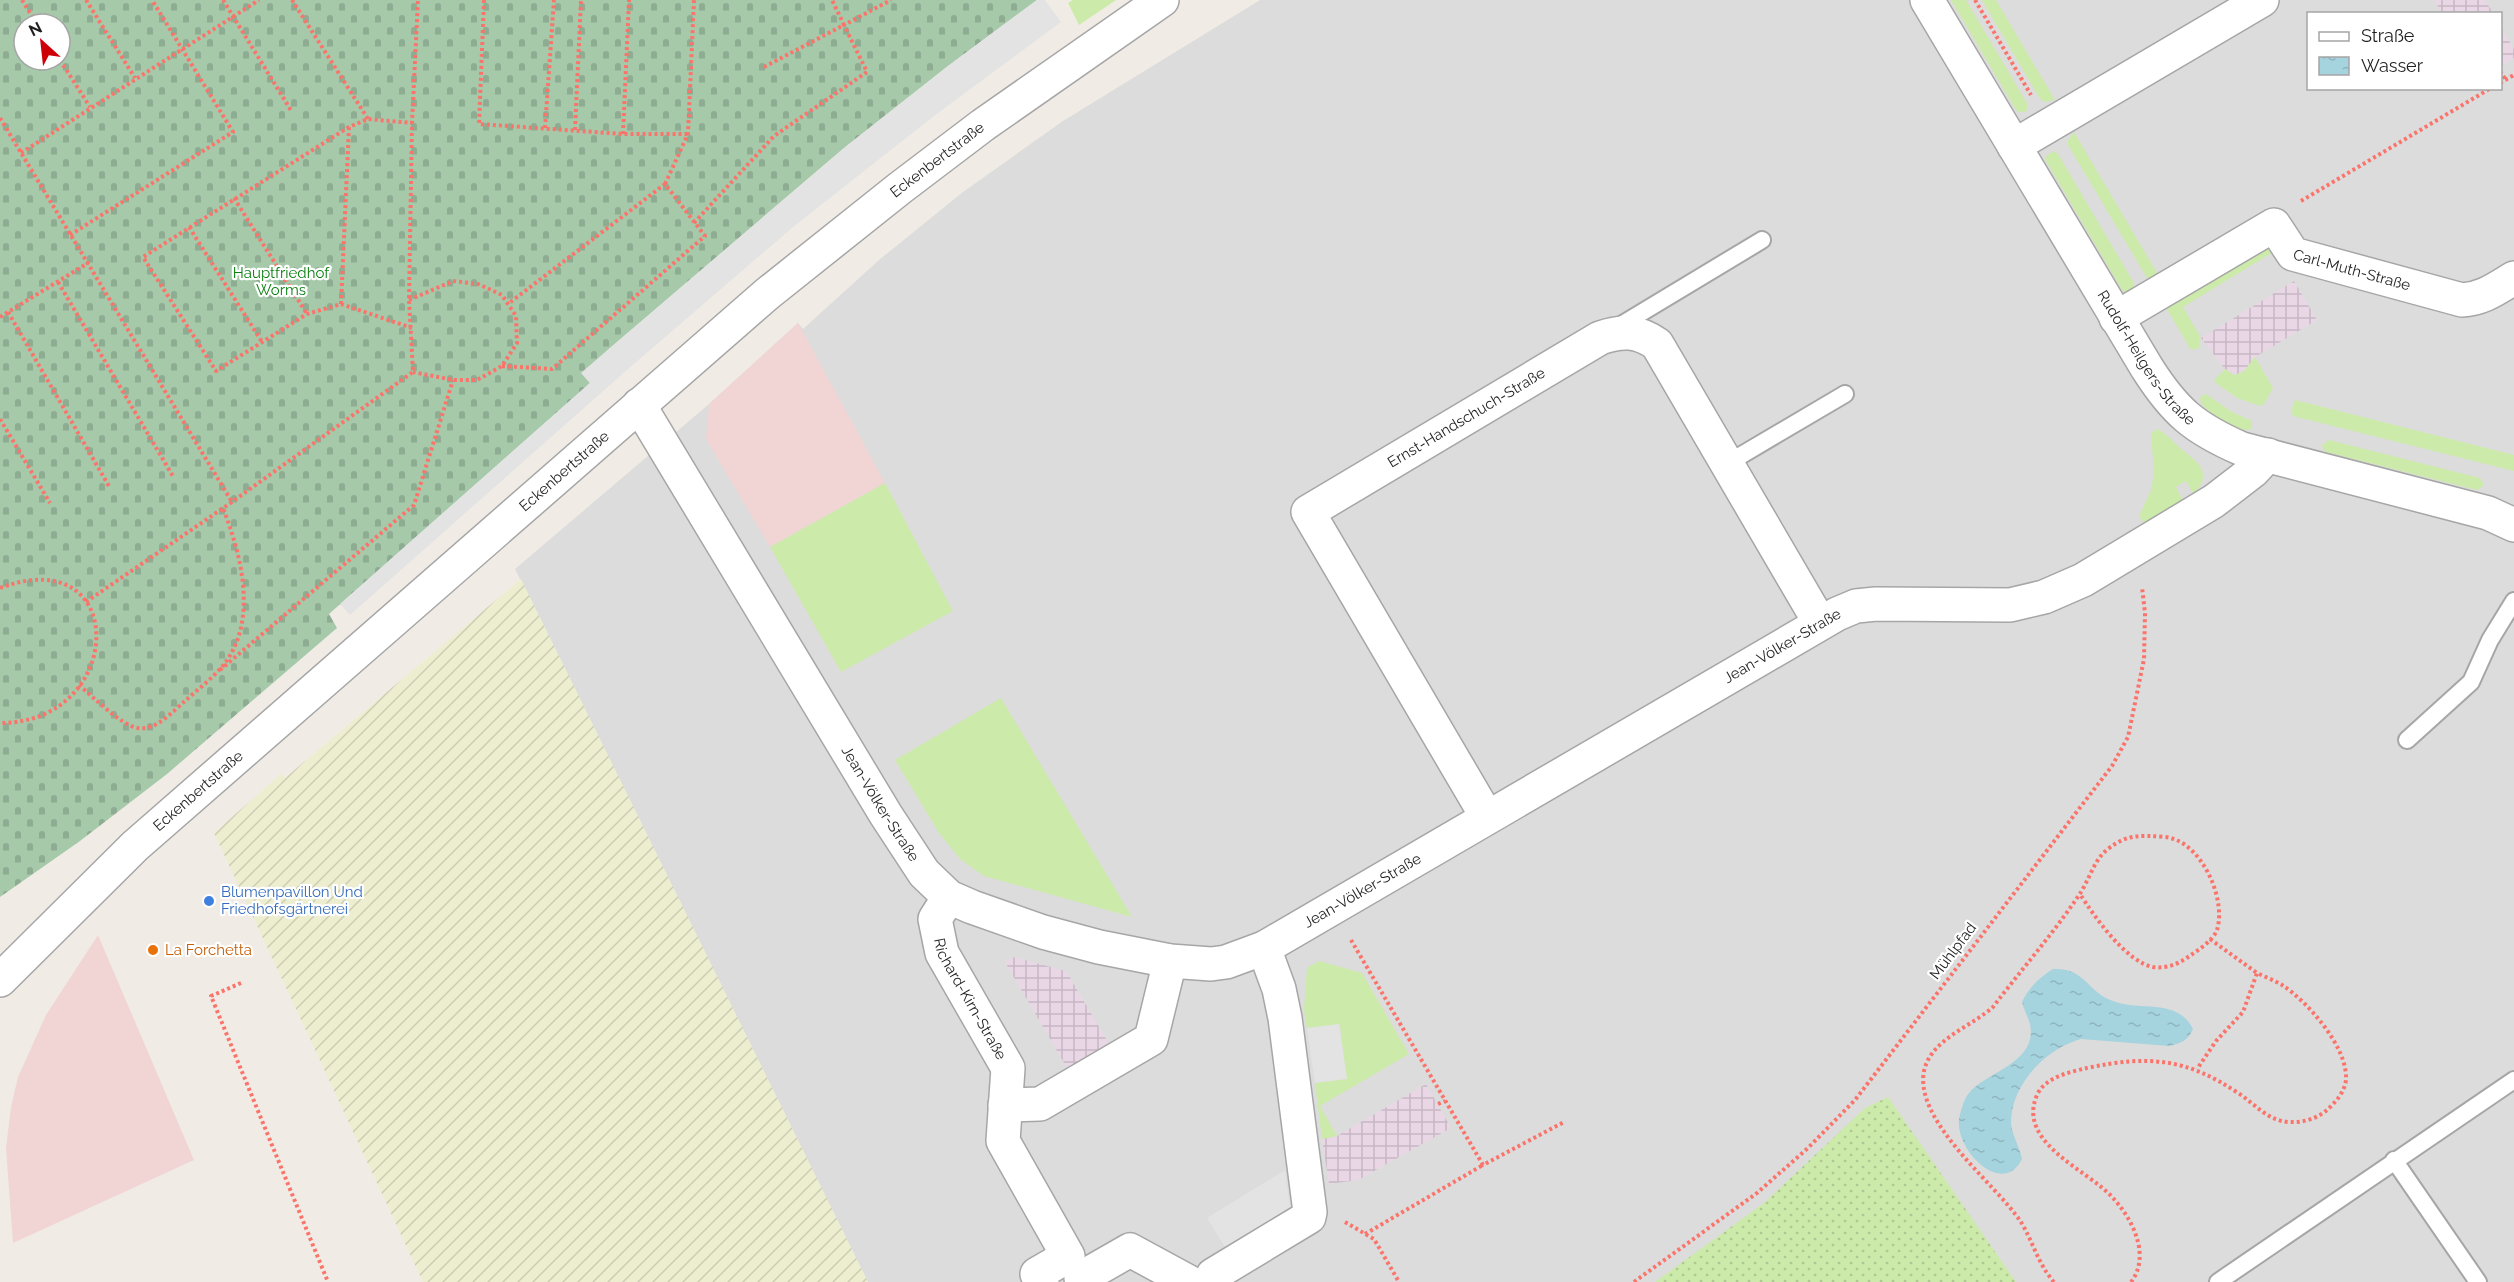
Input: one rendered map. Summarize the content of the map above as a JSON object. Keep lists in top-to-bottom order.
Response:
{
  "streets": {
    "street": [
      "Eckenbertstraße",
      "Carl-Muth-Straße",
      "Rudolf-Heilgers-Straße",
      "Ernst-Handschuch-Straße",
      "Jean-Völker-Straße",
      "Richard-Kirn-Straße"
    ],
    "path": ["Mühlpfad"]
  },
  "crossings": [
    ["Eckenbertstraße", "Jean-Völker-Straße"],
    ["Rudolf-Heilgers-Straße", "Jean-Völker-Straße"],
    ["Ernst-Handschuch-Straße", "Jean-Völker-Straße"],
    ["Jean-Völker-Straße", "Mühlpfad"],
    ["Jean-Völker-Straße", "Richard-Kirn-Straße"]
  ],
  "parks": ["Hauptfriedhof Worms"],
  "places": ["Blumenpavillon Und Friedhofsgärtnerei", "La Forchetta"],
  "legend": ["Straße", "Wasser"],
  "north": "top left"
}
